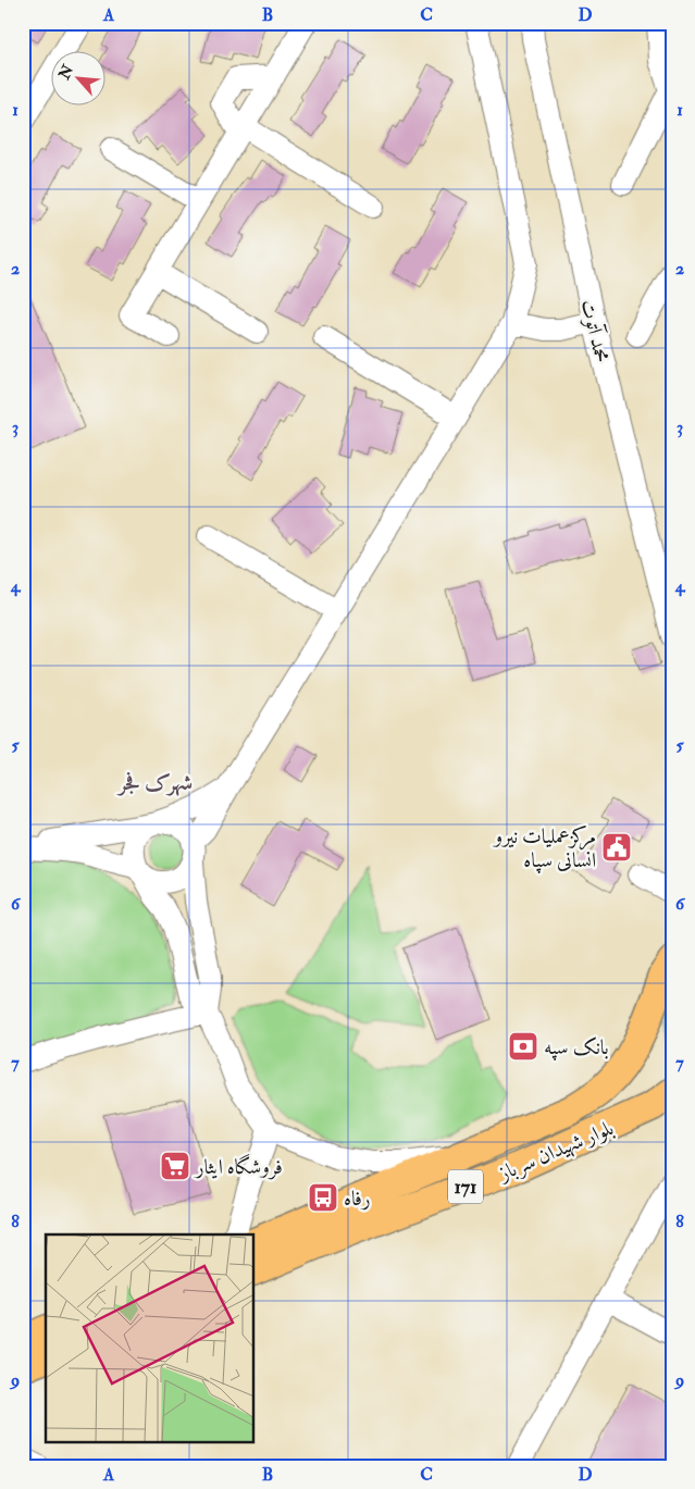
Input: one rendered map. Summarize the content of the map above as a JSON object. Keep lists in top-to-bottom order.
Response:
{
  "streets": {
    "main road": ["بلوار شهیدان سرباز", "171"],
    "street": ["محمد آتوت"]
  },
  "districts": ["شهرک فجر"],
  "places": {
    "public building": ["مرکزعملیات نیرو انسانی سپاه"],
    "bank": ["بانک سپه"],
    "supermarket": ["فروشگاه ایثار"],
    "bus stop": ["رفاه"]
  },
  "north": "top left",
  "grid": {
    "columns": [
      "A",
      "B",
      "C",
      "D"
    ],
    "rows": [
      "1",
      "2",
      "3",
      "4",
      "5",
      "6",
      "7",
      "8",
      "9"
    ]
  }
}
